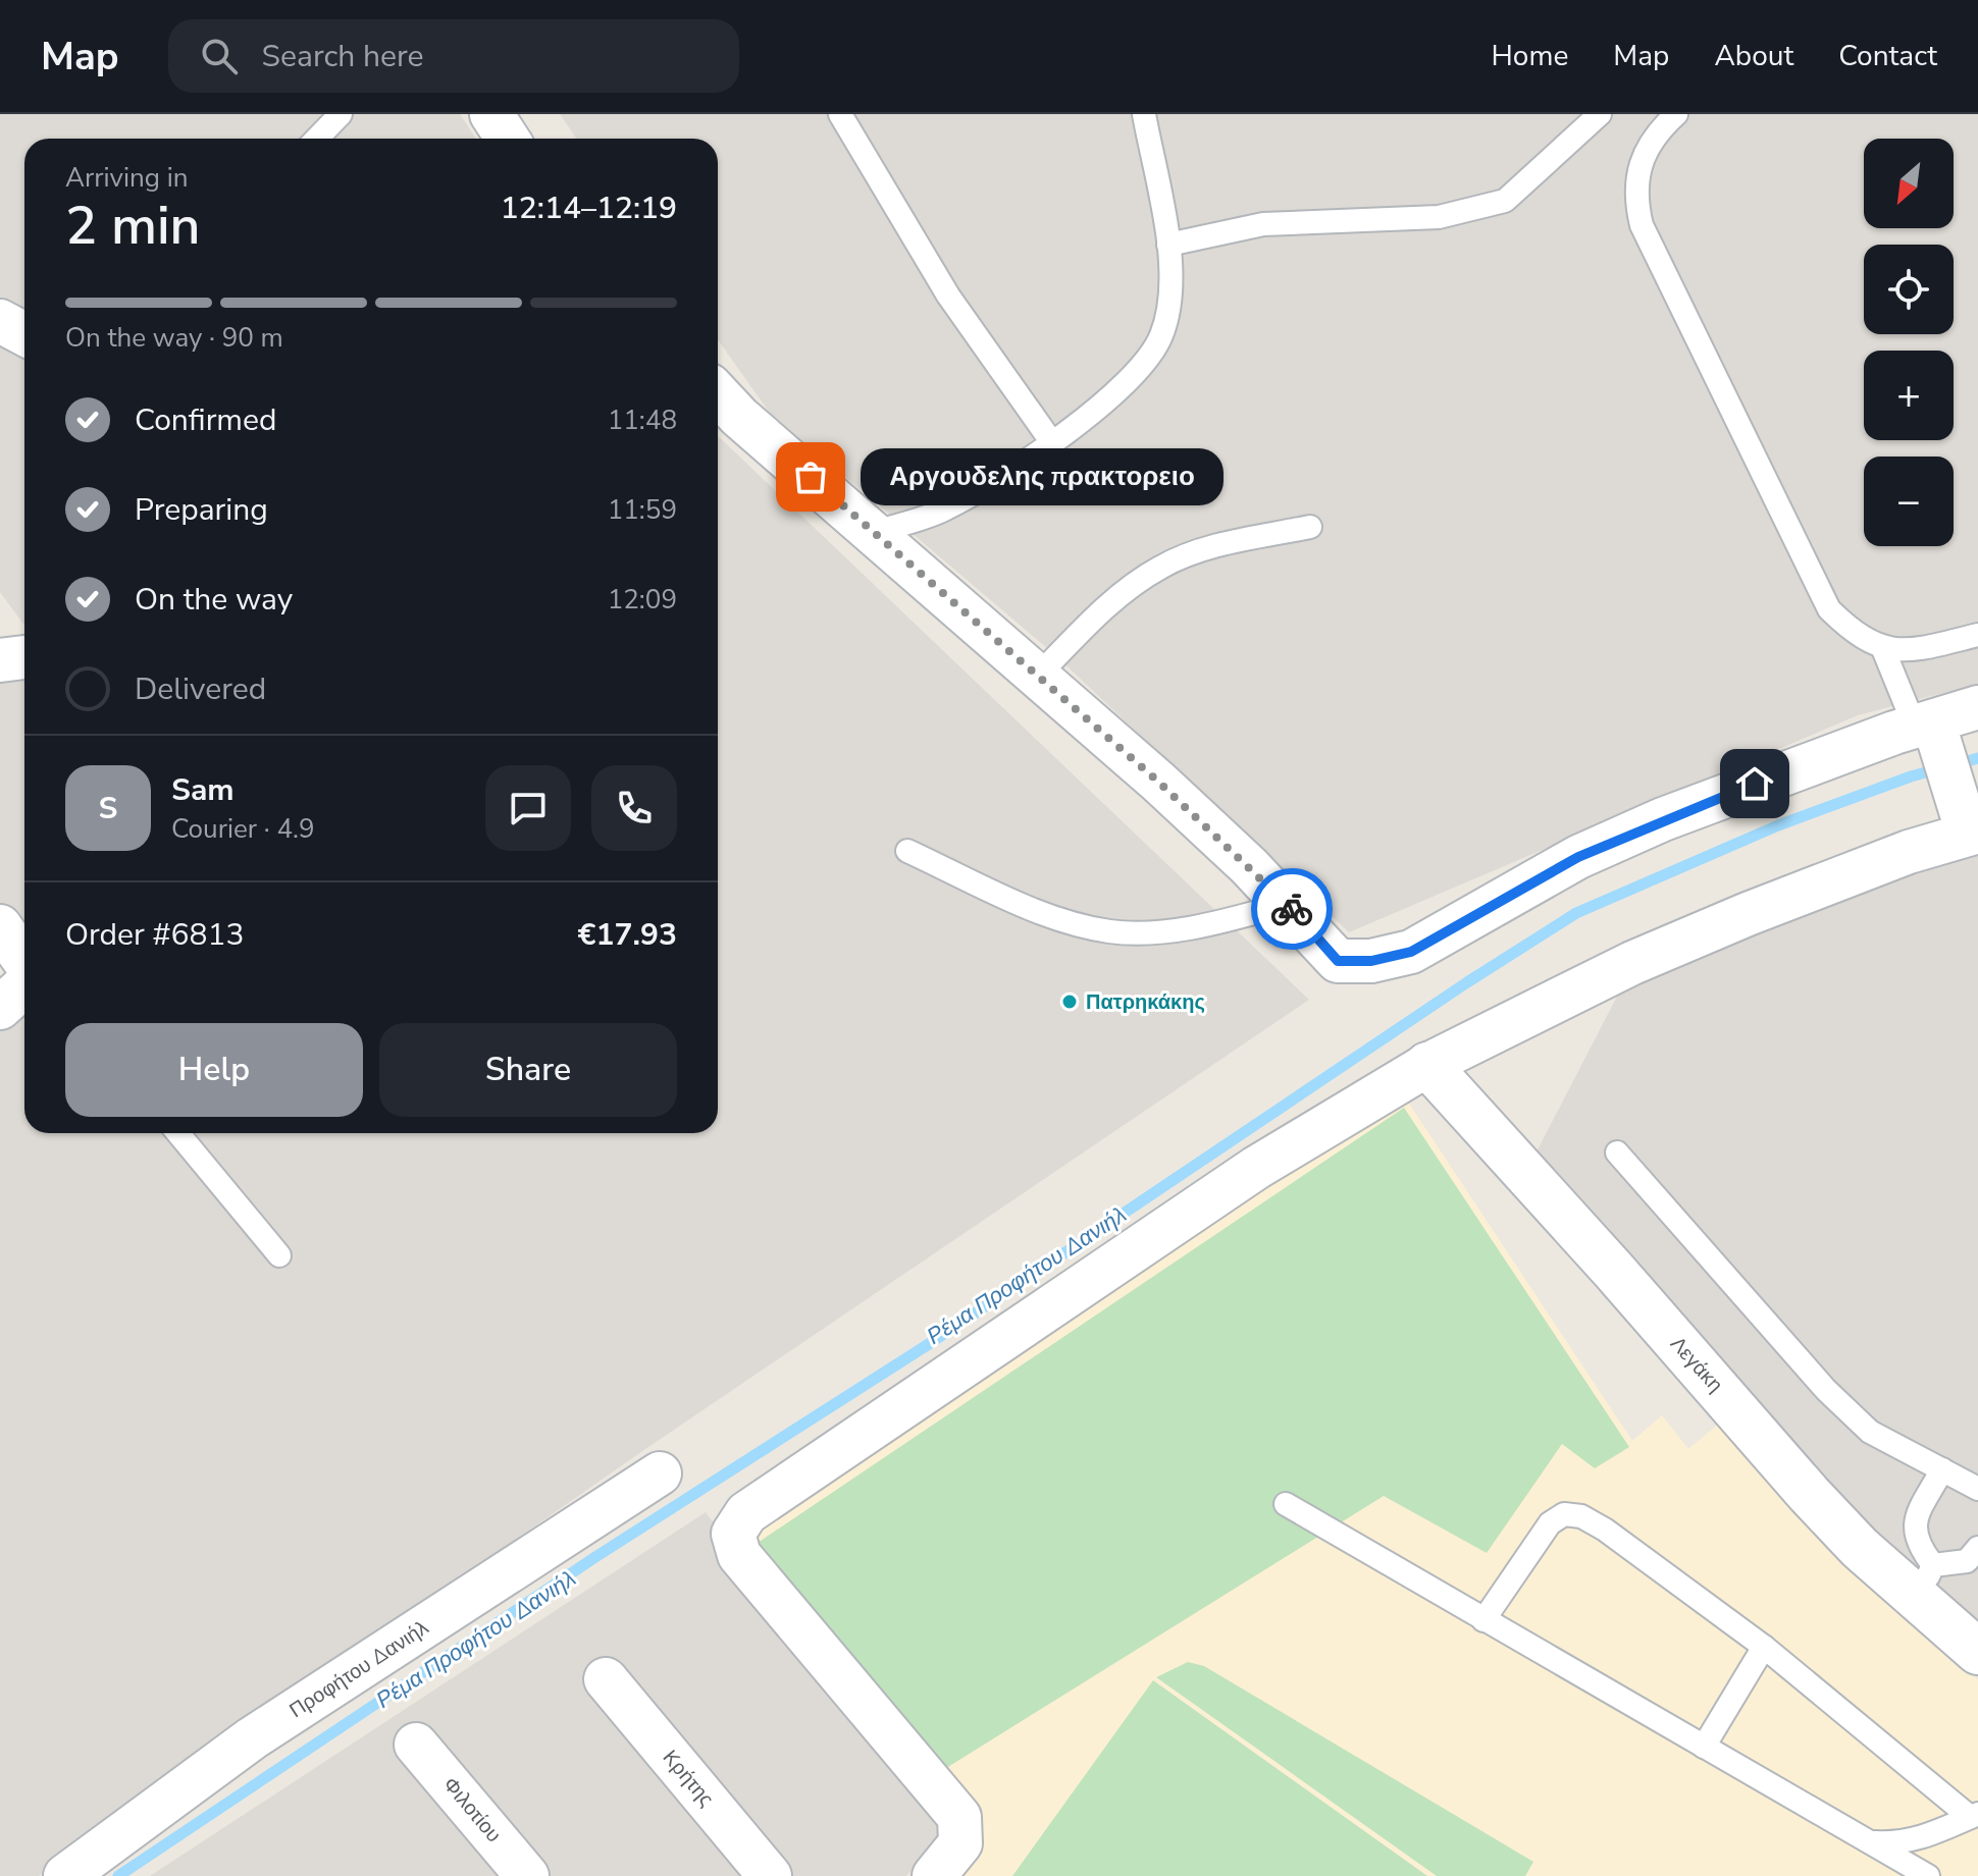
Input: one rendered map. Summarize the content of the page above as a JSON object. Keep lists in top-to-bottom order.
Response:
{
  "streets": {
    "street": [
      "Λεγάκη",
      "Προφήτου Δανιήλ",
      "Κρήτης",
      "Φιλοτίου"
    ]
  },
  "water": ["Ρέμα Προφήτου Δανιήλ"],
  "places": ["Αργουδελης πρακτορειο", "Πατρηκάκης"],
  "north": "bottom left",
  "page": {
    "header": "Map",
    "search": "Search here",
    "nav": [
      "Home",
      "Map",
      "About",
      "Contact"
    ],
    "map_buttons": ["+", "−"],
    "heading": ["2 min", "Arriving in", "12:14–12:19"],
    "panel": [
      "Sam",
      "Courier · 4.9",
      "Order #6813",
      "€17.93"
    ],
    "bar": "On the way · 90 m",
    "list": [
      ["Confirmed", "11:48"],
      ["Preparing", "11:59"],
      ["On the way", "12:09"],
      "Delivered"
    ],
    "bubble": "Αργουδελης πρακτορειο",
    "round": "S",
    "buttons": ["Help", "Share"]
  }
}
